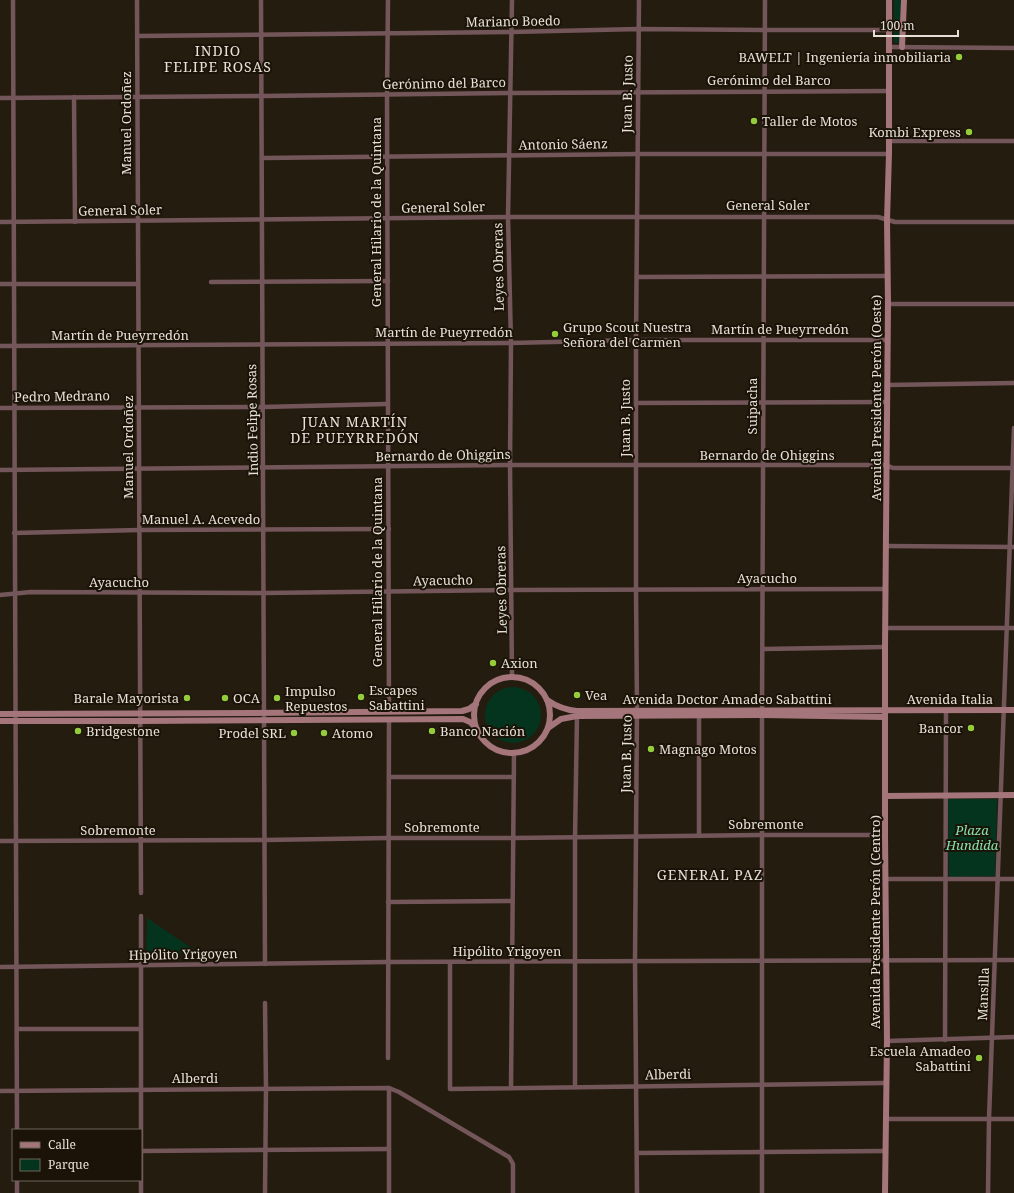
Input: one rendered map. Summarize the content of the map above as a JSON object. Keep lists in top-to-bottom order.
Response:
{
  "streets": {
    "main road": [
      "Avenida Presidente Perón (Oeste)",
      "Avenida Doctor Amadeo Sabattini",
      "Avenida Italia",
      "Avenida Presidente Perón (Centro)"
    ],
    "street": [
      "Mariano Boedo",
      "Gerónimo del Barco",
      "Juan B. Justo",
      "Manuel Ordoñez",
      "Antonio Sáenz",
      "General Soler",
      "General Hilario de la Quintana",
      "Leyes Obreras",
      "Martín de Pueyrredón",
      "Pedro Medrano",
      "Suipacha",
      "Indio Felipe Rosas",
      "Bernardo de Ohiggins",
      "Manuel A. Acevedo",
      "Ayacucho",
      "Sobremonte",
      "Hipólito Yrigoyen",
      "Mansilla",
      "Alberdi"
    ]
  },
  "crossings": [
    ["Mariano Boedo", "Juan B. Justo"],
    ["Mariano Boedo", "Manuel Ordoñez"],
    ["Mariano Boedo", "General Hilario de la Quintana"],
    ["Mariano Boedo", "Leyes Obreras"],
    ["Mariano Boedo", "Avenida Presidente Perón (Oeste)"],
    ["Mariano Boedo", "Suipacha"],
    ["Mariano Boedo", "Indio Felipe Rosas"],
    ["Gerónimo del Barco", "Juan B. Justo"],
    ["Gerónimo del Barco", "Manuel Ordoñez"],
    ["Gerónimo del Barco", "General Hilario de la Quintana"],
    ["Gerónimo del Barco", "Leyes Obreras"],
    ["Gerónimo del Barco", "Avenida Presidente Perón (Oeste)"],
    ["Gerónimo del Barco", "Suipacha"],
    ["Gerónimo del Barco", "Indio Felipe Rosas"],
    ["Juan B. Justo", "Antonio Sáenz"],
    ["Juan B. Justo", "General Soler"],
    ["Juan B. Justo", "Martín de Pueyrredón"],
    ["Juan B. Justo", "Bernardo de Ohiggins"],
    ["Juan B. Justo", "Ayacucho"],
    ["Juan B. Justo", "Avenida Doctor Amadeo Sabattini"],
    ["Juan B. Justo", "Sobremonte"],
    ["Juan B. Justo", "Hipólito Yrigoyen"],
    ["Juan B. Justo", "Alberdi"],
    ["Manuel Ordoñez", "General Soler"],
    ["Manuel Ordoñez", "Martín de Pueyrredón"],
    ["Manuel Ordoñez", "Pedro Medrano"],
    ["Manuel Ordoñez", "Bernardo de Ohiggins"],
    ["Manuel Ordoñez", "Manuel A. Acevedo"],
    ["Manuel Ordoñez", "Ayacucho"],
    ["Manuel Ordoñez", "Sobremonte"],
    ["Antonio Sáenz", "General Hilario de la Quintana"],
    ["Antonio Sáenz", "Leyes Obreras"],
    ["Antonio Sáenz", "Avenida Presidente Perón (Oeste)"],
    ["Antonio Sáenz", "Suipacha"],
    ["Antonio Sáenz", "Indio Felipe Rosas"],
    ["General Soler", "General Hilario de la Quintana"],
    ["General Soler", "Leyes Obreras"],
    ["General Soler", "Avenida Presidente Perón (Oeste)"],
    ["General Soler", "Suipacha"],
    ["General Soler", "Indio Felipe Rosas"],
    ["General Hilario de la Quintana", "Martín de Pueyrredón"],
    ["General Hilario de la Quintana", "Pedro Medrano"],
    ["General Hilario de la Quintana", "Bernardo de Ohiggins"],
    ["General Hilario de la Quintana", "Manuel A. Acevedo"],
    ["General Hilario de la Quintana", "Ayacucho"],
    ["Leyes Obreras", "Martín de Pueyrredón"],
    ["Leyes Obreras", "Bernardo de Ohiggins"],
    ["Leyes Obreras", "Ayacucho"],
    ["Leyes Obreras", "Avenida Doctor Amadeo Sabattini"],
    ["Martín de Pueyrredón", "Avenida Presidente Perón (Oeste)"],
    ["Martín de Pueyrredón", "Suipacha"],
    ["Martín de Pueyrredón", "Indio Felipe Rosas"],
    ["Pedro Medrano", "Indio Felipe Rosas"],
    ["Avenida Presidente Perón (Oeste)", "Bernardo de Ohiggins"],
    ["Avenida Presidente Perón (Oeste)", "Ayacucho"],
    ["Avenida Presidente Perón (Oeste)", "Avenida Doctor Amadeo Sabattini"],
    ["Avenida Presidente Perón (Oeste)", "Avenida Italia"],
    ["Avenida Presidente Perón (Oeste)", "Avenida Presidente Perón (Centro)"],
    ["Suipacha", "Bernardo de Ohiggins"],
    ["Suipacha", "Ayacucho"],
    ["Suipacha", "Avenida Doctor Amadeo Sabattini"],
    ["Suipacha", "Sobremonte"],
    ["Suipacha", "Hipólito Yrigoyen"],
    ["Suipacha", "Alberdi"],
    ["Indio Felipe Rosas", "Bernardo de Ohiggins"],
    ["Indio Felipe Rosas", "Manuel A. Acevedo"],
    ["Indio Felipe Rosas", "Ayacucho"],
    ["Indio Felipe Rosas", "Sobremonte"],
    ["Indio Felipe Rosas", "Hipólito Yrigoyen"],
    ["Bernardo de Ohiggins", "Mansilla"],
    ["Avenida Doctor Amadeo Sabattini", "Avenida Italia"],
    ["Avenida Italia", "Mansilla"],
    ["Sobremonte", "Avenida Presidente Perón (Centro)"],
    ["Avenida Presidente Perón (Centro)", "Hipólito Yrigoyen"],
    ["Avenida Presidente Perón (Centro)", "Alberdi"],
    ["Hipólito Yrigoyen", "Mansilla"],
    ["Hipólito Yrigoyen", "Alberdi"]
  ],
  "districts": ["INDIO FELIPE ROSAS", "JUAN MARTÍN DE PUEYRREDÓN", "GENERAL PAZ"],
  "parks": ["Plaza Hundida"],
  "places": [
    "BAWELT | Ingeniería inmobiliaria",
    "Taller de Motos",
    "Kombi Express",
    "Grupo Scout Nuestra Señora del Carmen",
    "Axion",
    "Vea",
    "Escapes Sabattini",
    "Barale Mayorista",
    "OCA",
    "Impulso Repuestos",
    "Bancor",
    "Bridgestone",
    "Banco Nación",
    "Prodel SRL",
    "Atomo",
    "Magnago Motos",
    "Escuela Amadeo Sabattini"
  ],
  "legend": ["Calle", "Parque"],
  "scale_bar": "100 m"
}
